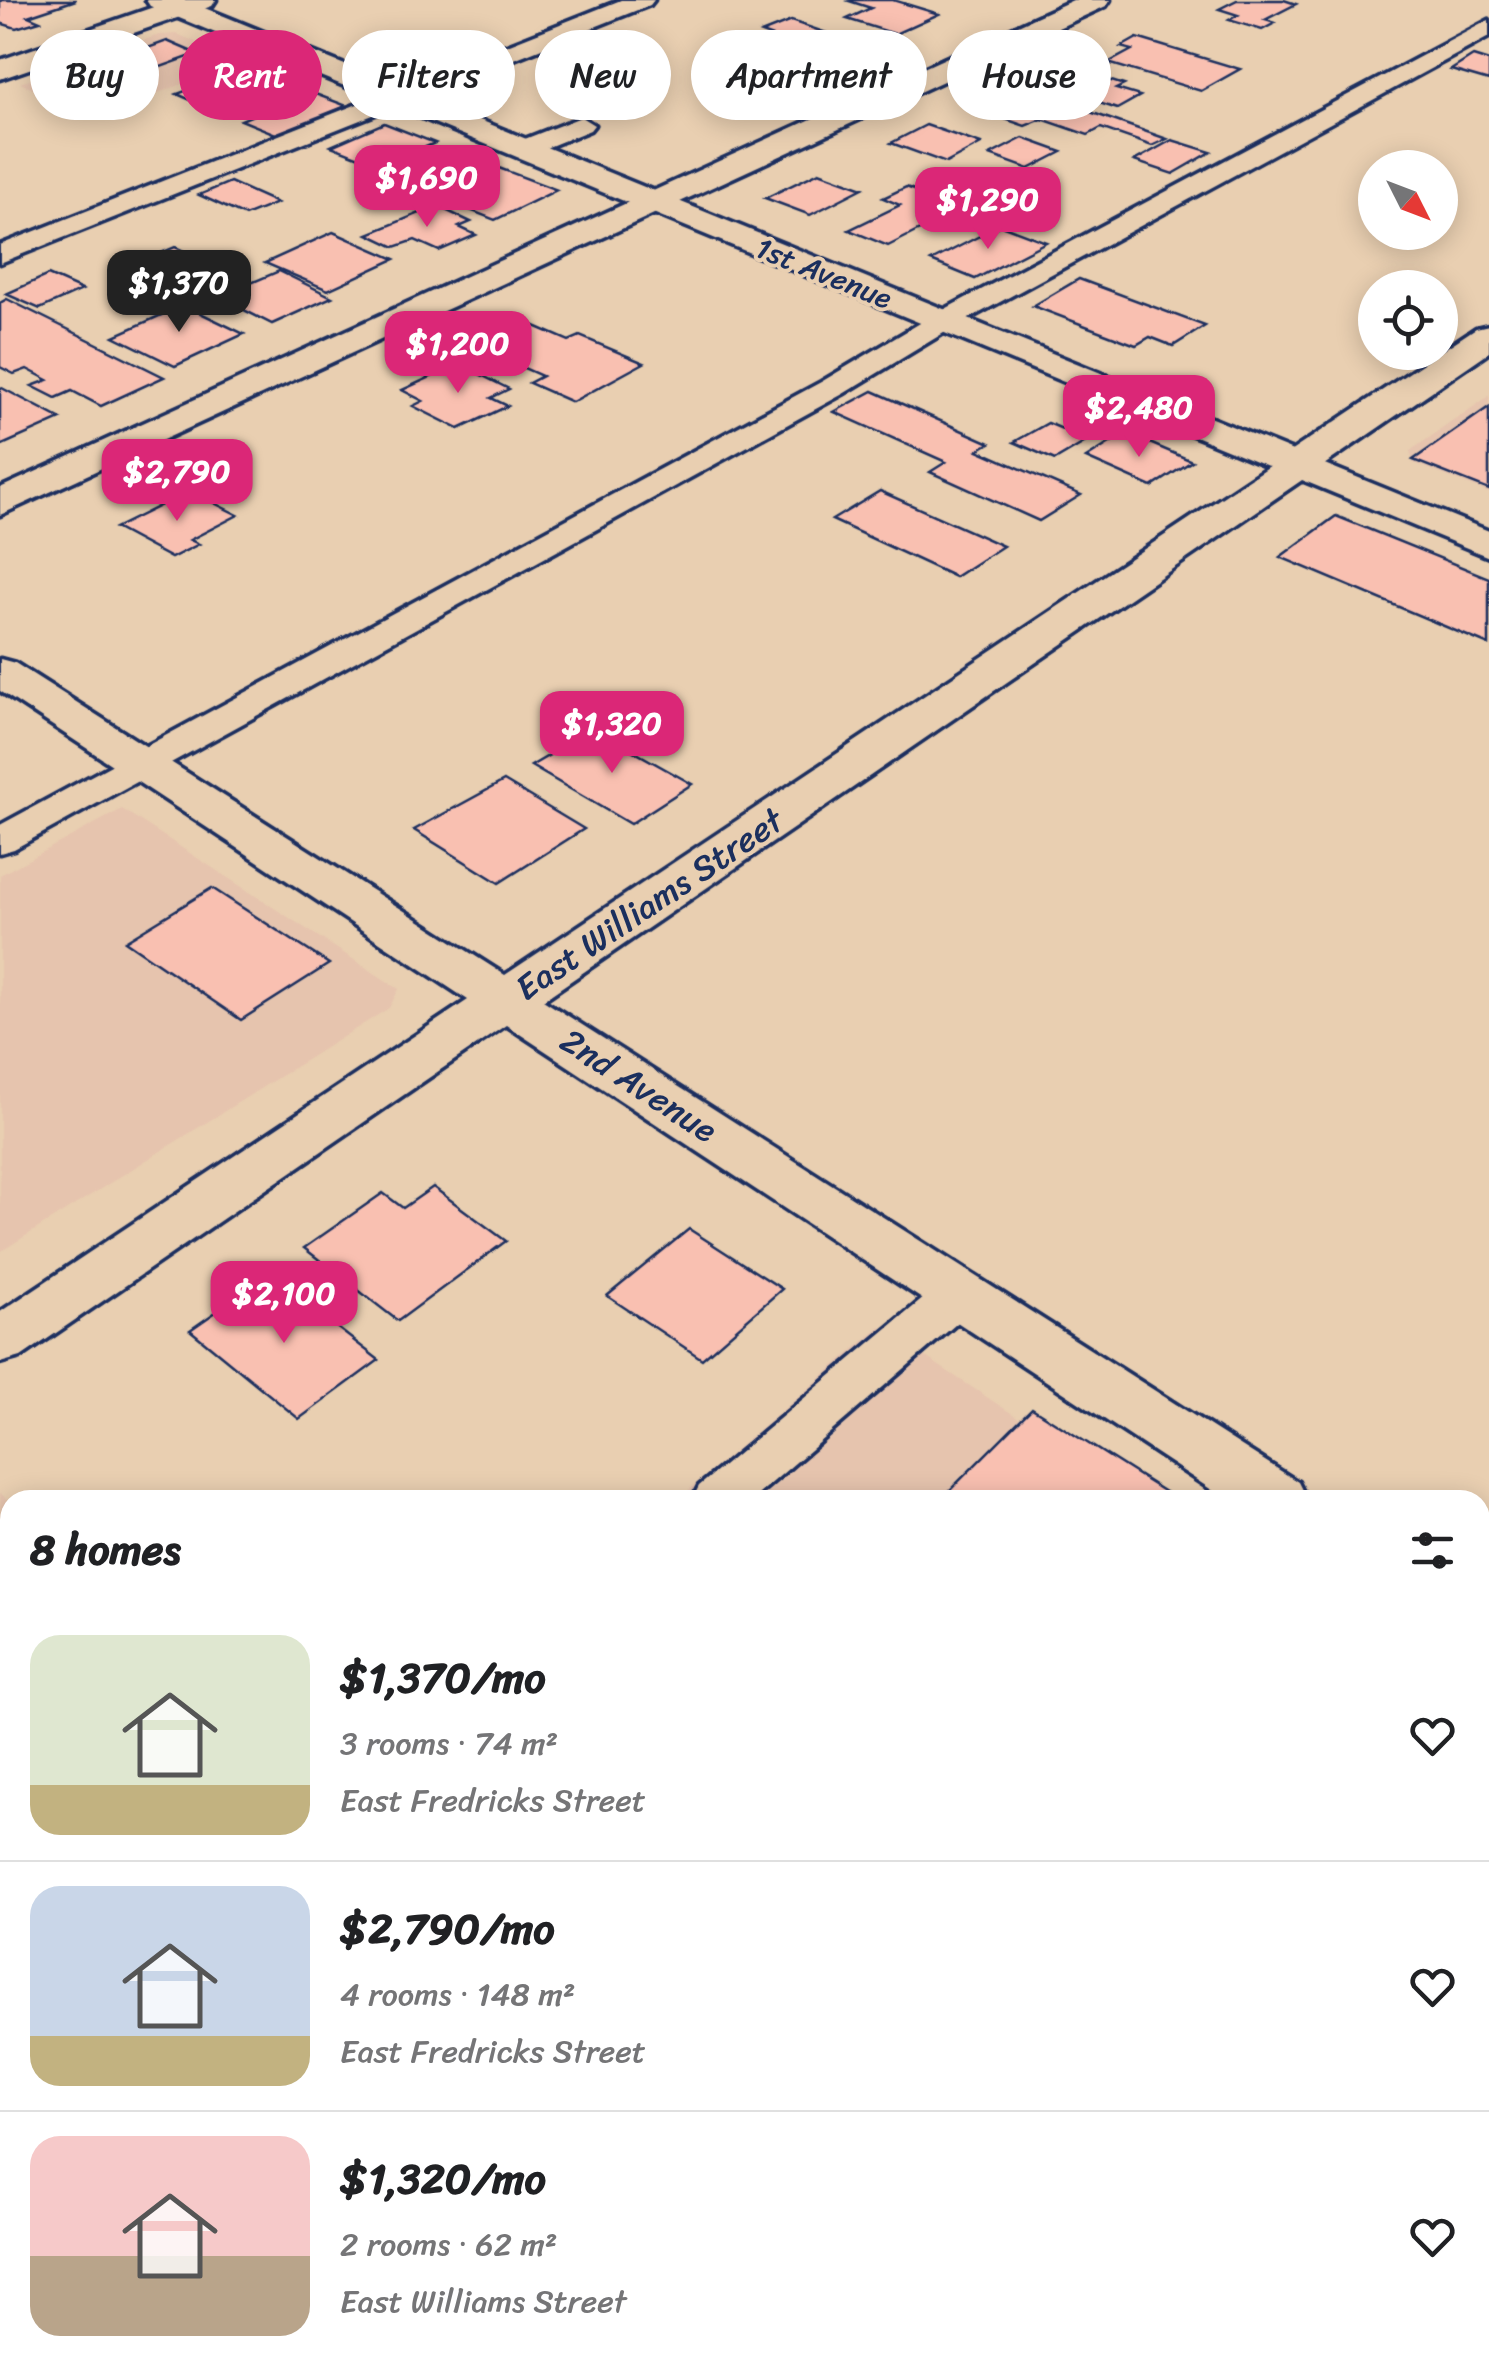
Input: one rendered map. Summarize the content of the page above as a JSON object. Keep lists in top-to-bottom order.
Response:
{
  "streets": {
    "street": ["1st Avenue", "East Williams Street", "2nd Avenue"]
  },
  "crossings": [
    ["1st Avenue", "East Williams Street"],
    ["East Williams Street", "2nd Avenue"]
  ],
  "north": "bottom right",
  "page": {
    "chip": [
      "Buy",
      "Rent",
      "Filters",
      "New",
      "Apartment",
      "House"
    ],
    "price": [
      "$1,690",
      "$1,290",
      "$1,370",
      "$1,200",
      "$2,480",
      "$2,790",
      "$1,320",
      "$2,100"
    ],
    "heading": "8 homes",
    "list": [
      {
        "name": "$1,370/mo",
        "note": "3 rooms · 74 m² · East Fredricks Street"
      },
      {
        "name": "$2,790/mo",
        "note": "4 rooms · 148 m² · East Fredricks Street"
      },
      {
        "name": "$1,320/mo",
        "note": "2 rooms · 62 m² · East Williams Street"
      }
    ]
  }
}
